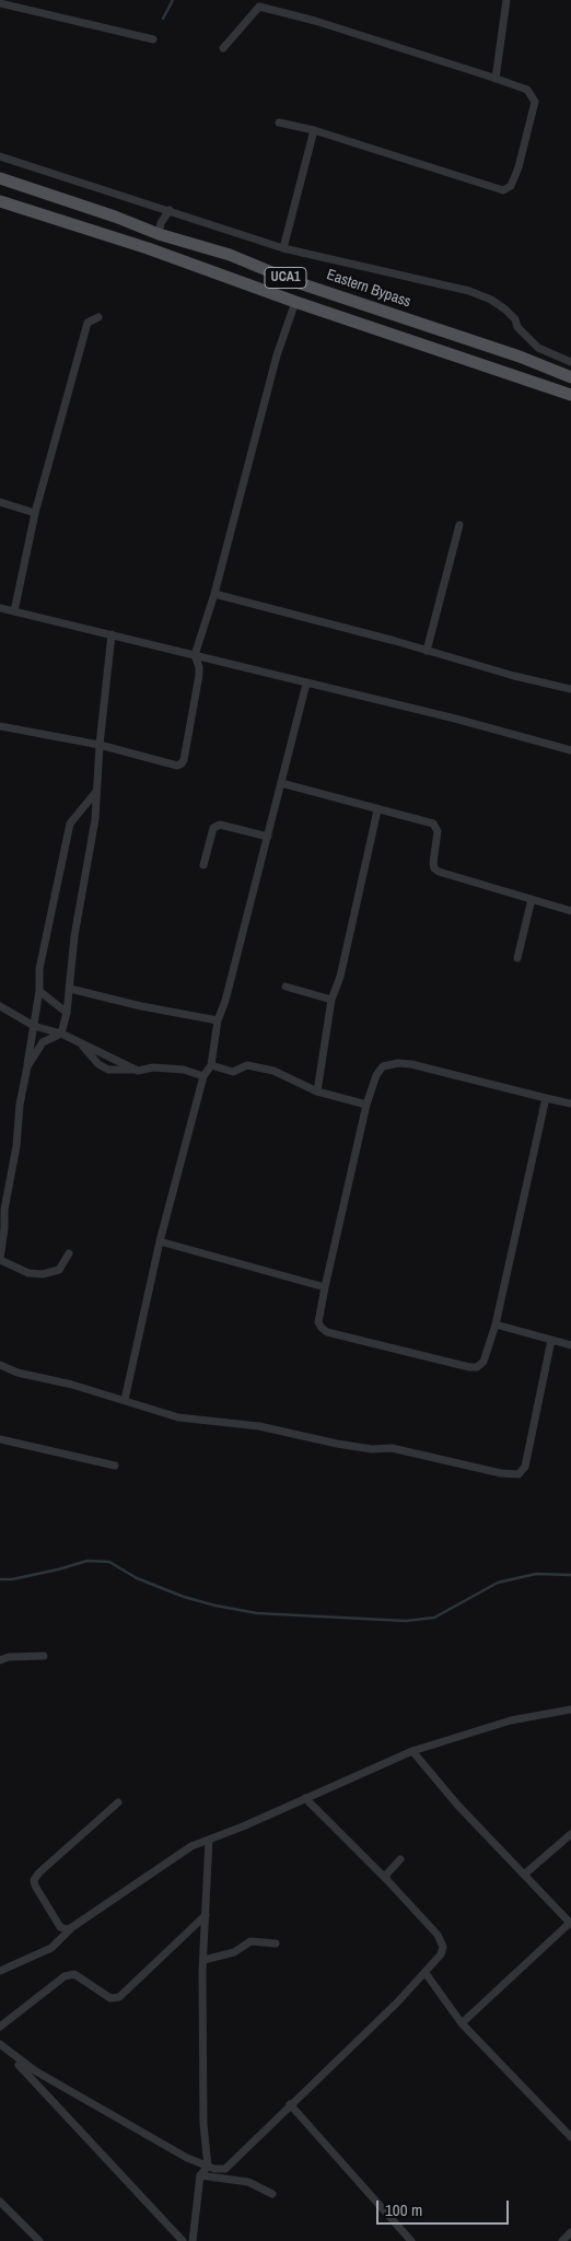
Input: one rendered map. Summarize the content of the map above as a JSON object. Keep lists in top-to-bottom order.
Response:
{
  "streets": {
    "main road": ["UCA1", "Eastern Bypass"]
  },
  "scale_bar": "100 m"
}
